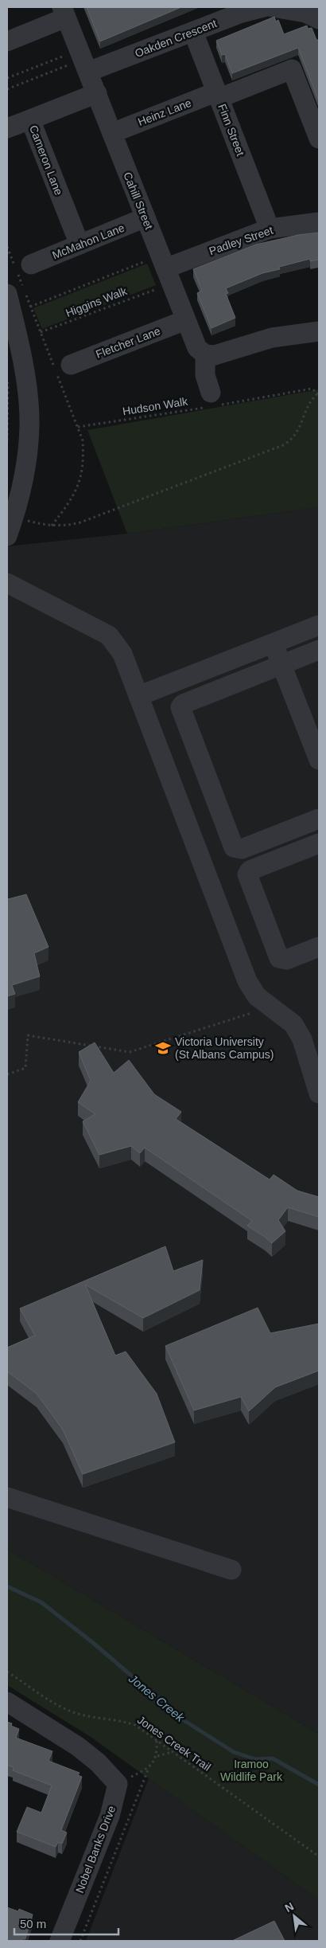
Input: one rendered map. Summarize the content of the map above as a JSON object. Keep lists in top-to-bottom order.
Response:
{
  "streets": {
    "street": [
      "Oakden Crescent",
      "Heinz Lane",
      "Finn Street",
      "Cameron Lane",
      "Cahill Street",
      "Padley Street",
      "McMahon Lane",
      "Fletcher Lane",
      "Nobel Banks Drive"
    ],
    "path": ["Higgins Walk", "Hudson Walk", "Jones Creek Trail"]
  },
  "crossings": [
    ["Oakden Crescent", "Finn Street"],
    ["Oakden Crescent", "Cahill Street"],
    ["Heinz Lane", "Finn Street"],
    ["Heinz Lane", "Cahill Street"],
    ["Finn Street", "Padley Street"],
    ["Cameron Lane", "Cahill Street"],
    ["Cameron Lane", "McMahon Lane"],
    ["Cahill Street", "Padley Street"],
    ["Cahill Street", "McMahon Lane"],
    ["Cahill Street", "Fletcher Lane"]
  ],
  "water": ["Jones Creek"],
  "parks": ["Iramoo Wildlife Park"],
  "places": {
    "school or university": ["Victoria University (St Albans Campus)"]
  },
  "scale_bar": "50 m",
  "north": "top left"
}
